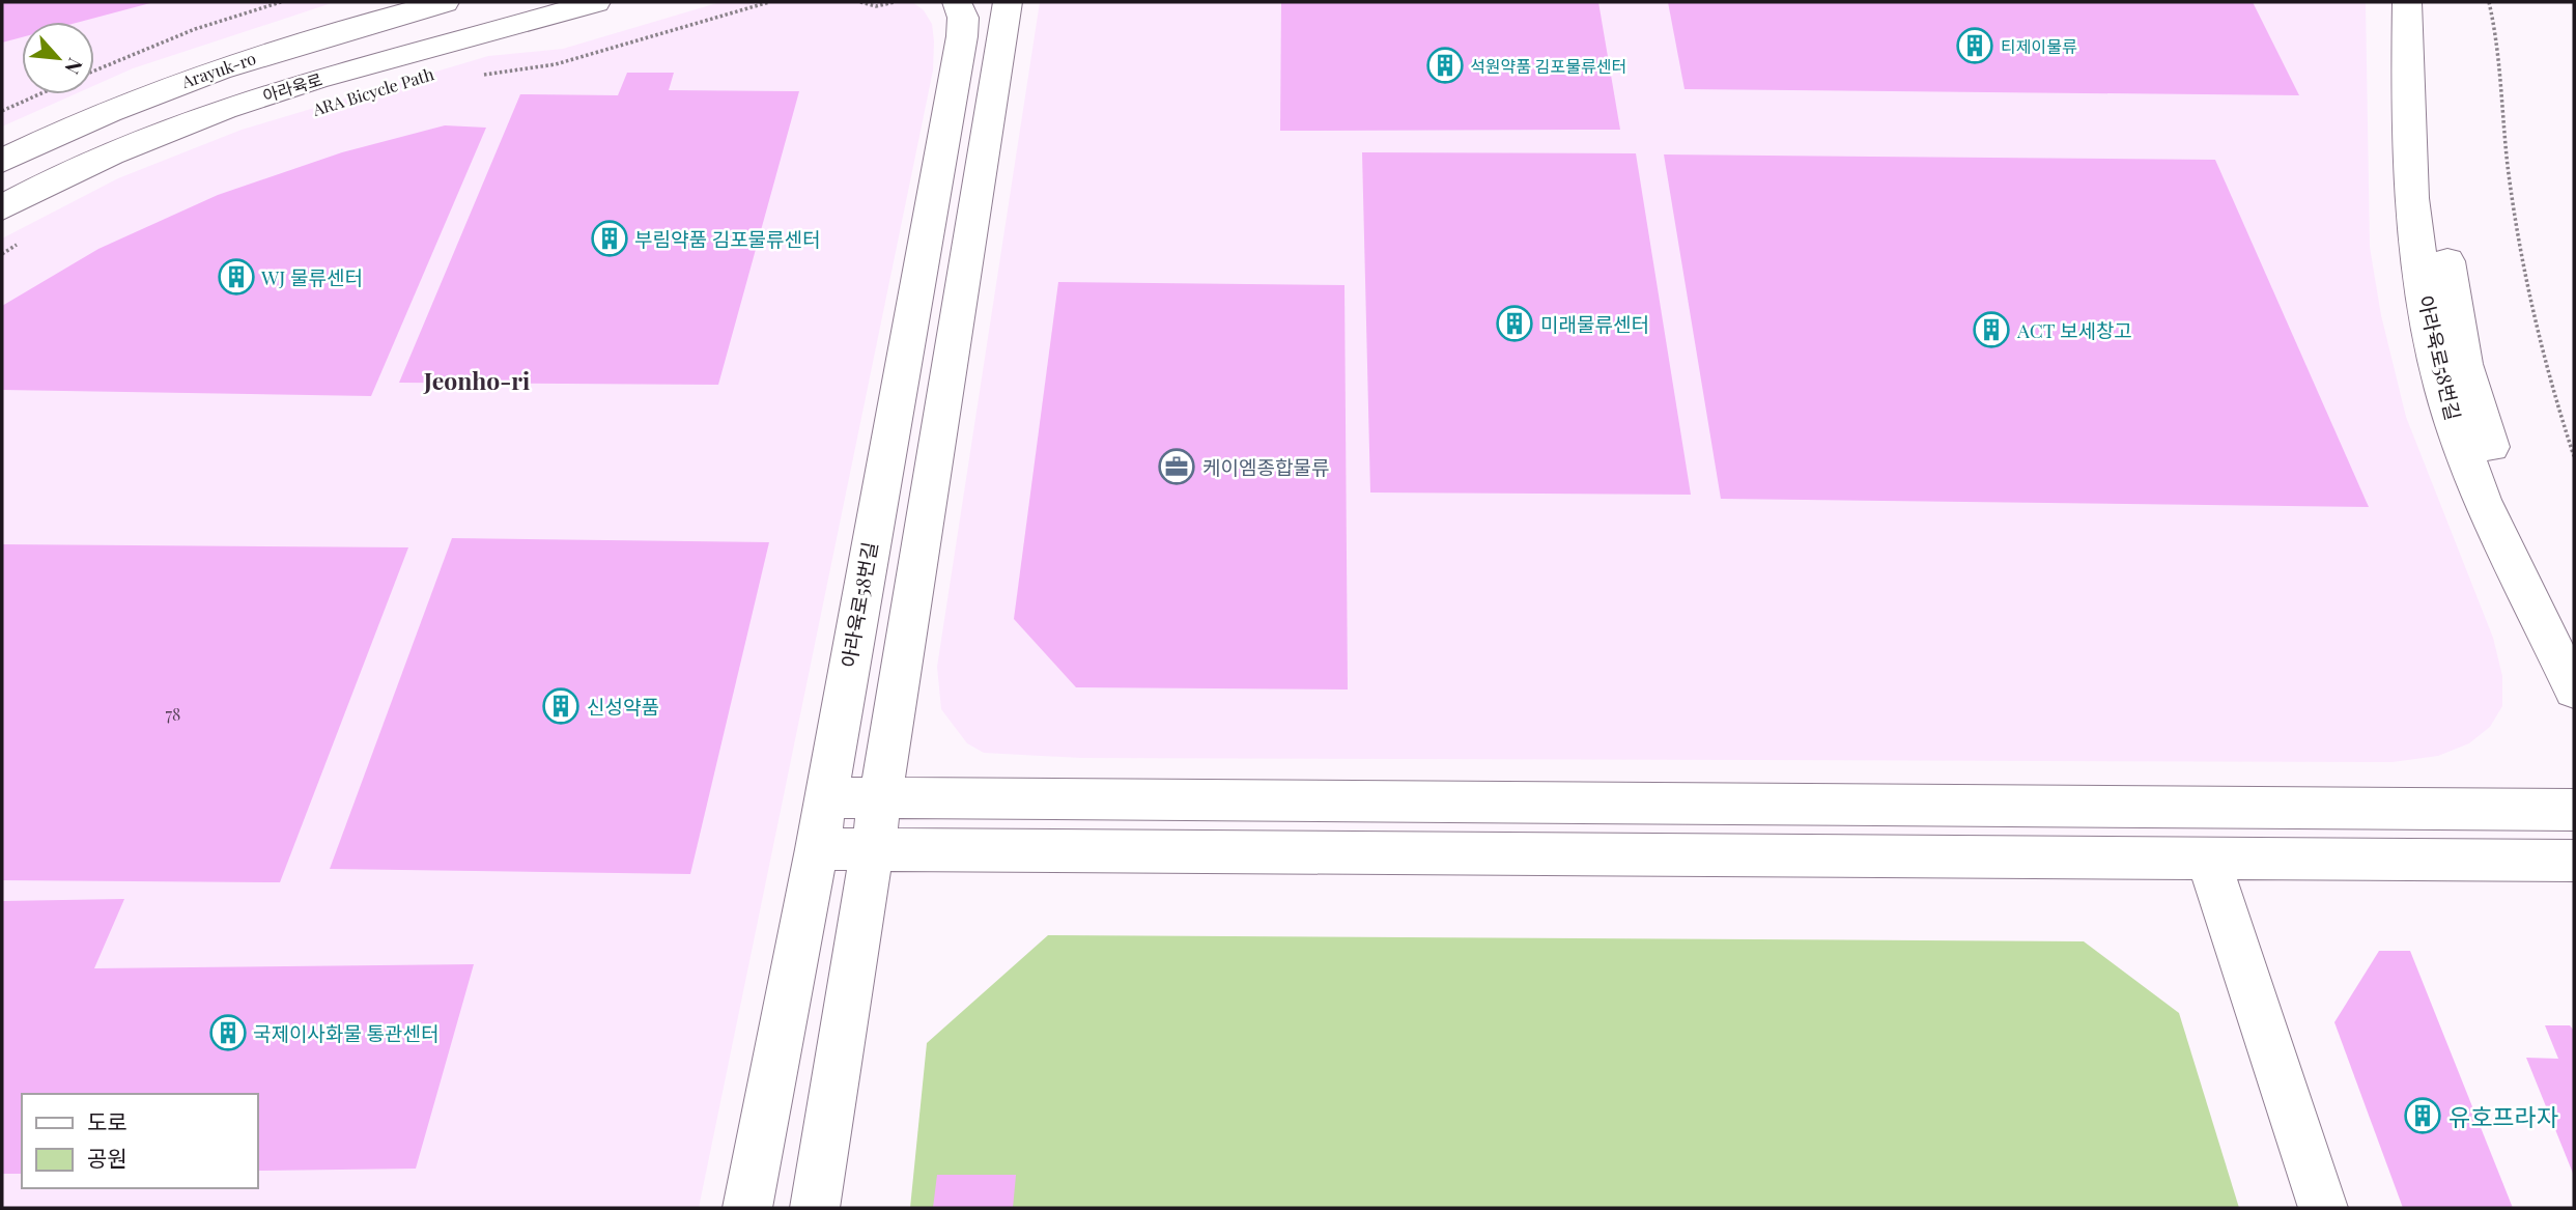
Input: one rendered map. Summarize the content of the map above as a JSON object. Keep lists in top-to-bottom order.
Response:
{
  "streets": {
    "street": ["Arayuk-ro", "아라육로", "아라육로58번길"]
  },
  "districts": ["Jeonho-ri"],
  "places": {
    "building": [
      "티제이물류",
      "석원약품 김포물류센터",
      "부림약품 김포물류센터",
      "WJ 물류센터",
      "미래물류센터",
      "ACT 보세창고",
      "신성약품",
      "국제이사화물 통관센터",
      "유호프라자"
    ],
    "office": ["케이엠종합물류"]
  },
  "house_numbers": ["78"],
  "legend": ["도로", "공원"],
  "north": "bottom right"
}
